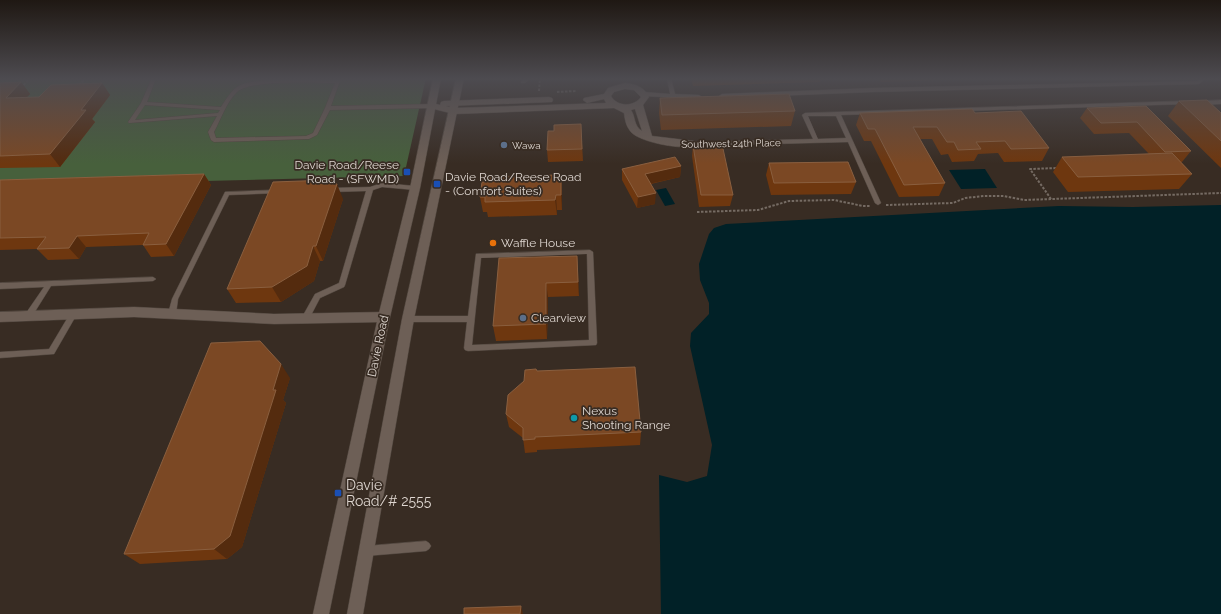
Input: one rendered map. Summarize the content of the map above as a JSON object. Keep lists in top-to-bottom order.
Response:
{
  "streets": {
    "main road": ["Southwest 24th Place", "Davie Road"]
  },
  "places": {
    "other": [
      "Wawa",
      "Waffle House",
      "Clearview",
      "Nexus Shooting Range"
    ],
    "transit": ["Davie Road/Reese Road - (SFWMD)", "Davie Road/Reese Road - (Comfort Suites)", "Davie Road/# 2555"]
  }
}
